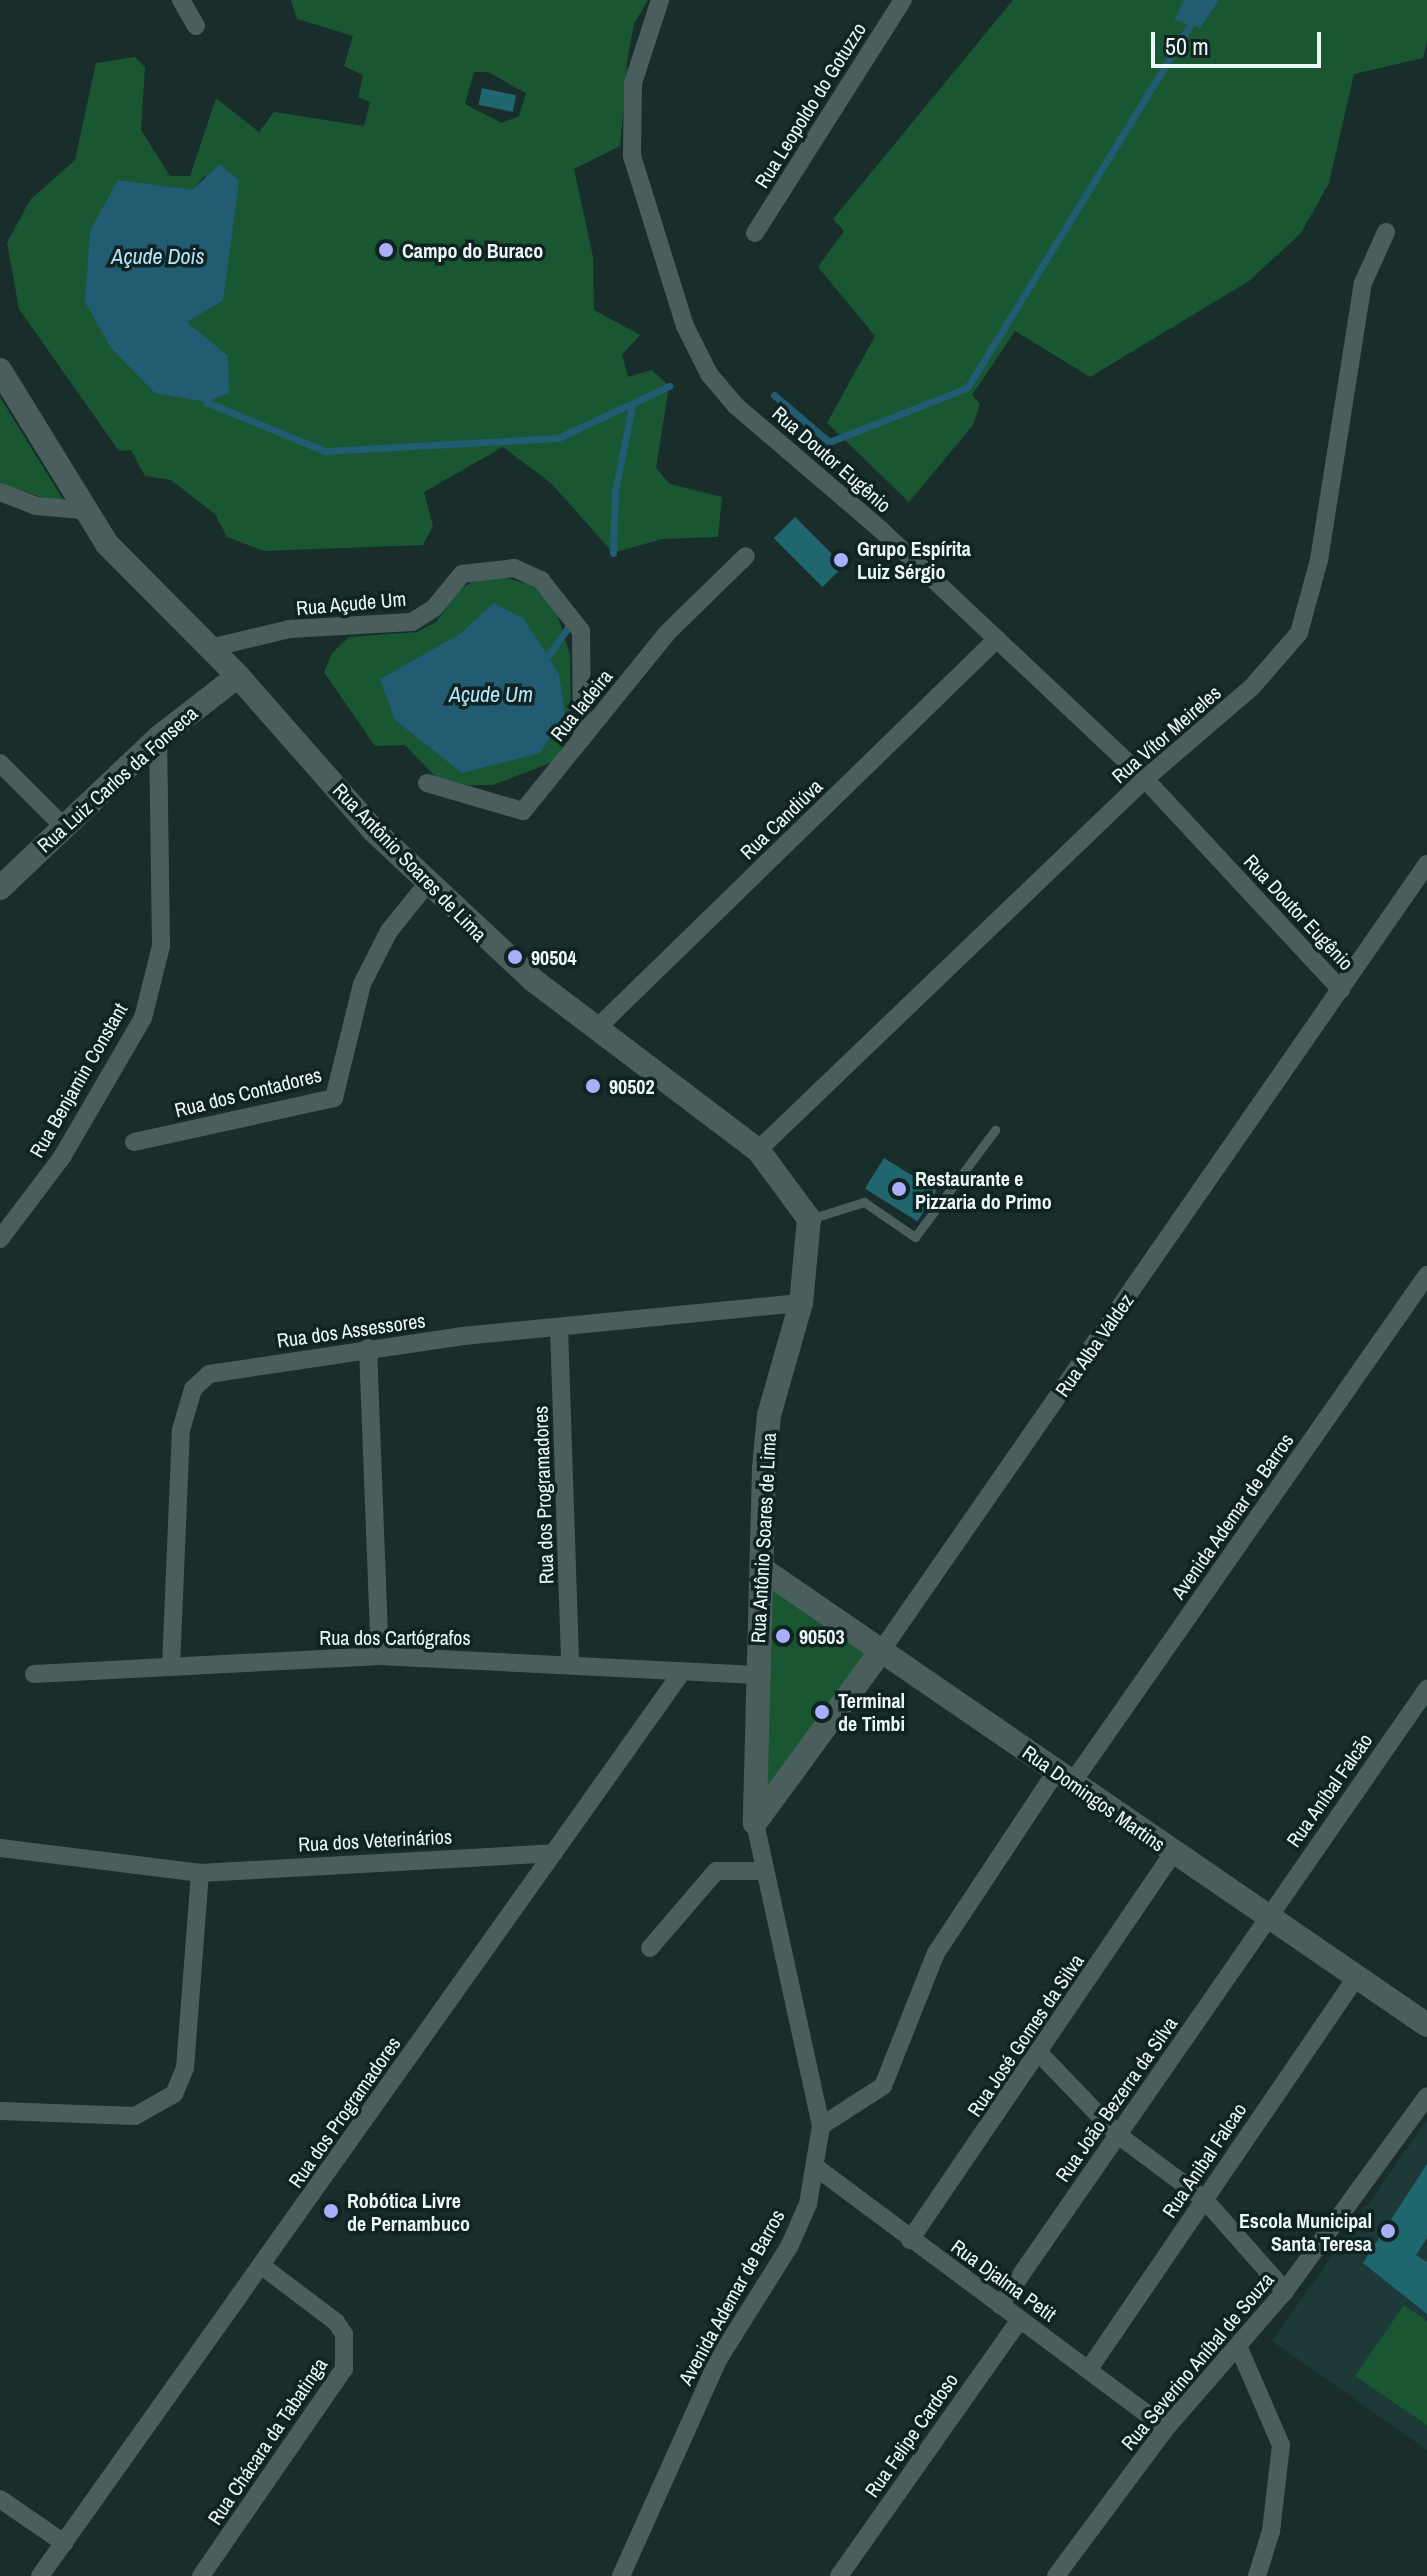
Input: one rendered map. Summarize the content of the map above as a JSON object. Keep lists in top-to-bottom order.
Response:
{
  "streets": {
    "street": [
      "Rua Leopoldo do Gotuzzo",
      "Rua Doutor Eugênio",
      "Rua Açude Um",
      "Rua ladeira",
      "Rua Vítor Meireles",
      "Rua Luiz Carlos da Fonseca",
      "Rua Candiúva",
      "Rua Antônio Soares de Lima",
      "Rua Benjamin Constant",
      "Rua dos Contadores",
      "Rua dos Assessores",
      "Rua Alba Valdez",
      "Rua dos Programadores",
      "Avenida Ademar de Barros",
      "Rua dos Cartógrafos",
      "Rua Aníbal Falcão",
      "Rua Domingos Martins",
      "Rua dos Veterinários",
      "Rua José Gomes da Silva",
      "Rua João Bezerra da Silva",
      "Rua Anibal Falcao",
      "Rua Djalma Petit",
      "Rua Severino Aníbal de Souza",
      "Rua Felipe Cardoso",
      "Rua Chácara da Tabatinga"
    ]
  },
  "crossings": [
    ["Rua Doutor Eugênio", "Rua Vítor Meireles"],
    ["Rua Doutor Eugênio", "Rua Candiúva"],
    ["Rua Doutor Eugênio", "Rua Alba Valdez"],
    ["Rua Açude Um", "Rua ladeira"],
    ["Rua Açude Um", "Rua Antônio Soares de Lima"],
    ["Rua Vítor Meireles", "Rua Antônio Soares de Lima"],
    ["Rua Luiz Carlos da Fonseca", "Rua Antônio Soares de Lima"],
    ["Rua Luiz Carlos da Fonseca", "Rua Benjamin Constant"],
    ["Rua Candiúva", "Rua Antônio Soares de Lima"],
    ["Rua Antônio Soares de Lima", "Rua dos Contadores"],
    ["Rua Antônio Soares de Lima", "Rua dos Assessores"],
    ["Rua Antônio Soares de Lima", "Rua Alba Valdez"],
    ["Rua Antônio Soares de Lima", "Avenida Ademar de Barros"],
    ["Rua Antônio Soares de Lima", "Rua dos Cartógrafos"],
    ["Rua Antônio Soares de Lima", "Rua Domingos Martins"],
    ["Rua dos Assessores", "Rua dos Programadores"],
    ["Rua dos Assessores", "Rua dos Cartógrafos"],
    ["Rua Alba Valdez", "Rua Domingos Martins"],
    ["Rua dos Programadores", "Rua dos Cartógrafos"],
    ["Rua dos Programadores", "Rua dos Veterinários"],
    ["Rua dos Programadores", "Rua Chácara da Tabatinga"],
    ["Avenida Ademar de Barros", "Rua Domingos Martins"],
    ["Avenida Ademar de Barros", "Rua Djalma Petit"],
    ["Rua Aníbal Falcão", "Rua Domingos Martins"],
    ["Rua Aníbal Falcão", "Rua João Bezerra da Silva"],
    ["Rua Domingos Martins", "Rua José Gomes da Silva"],
    ["Rua Domingos Martins", "Rua João Bezerra da Silva"],
    ["Rua Domingos Martins", "Rua Anibal Falcao"],
    ["Rua José Gomes da Silva", "Rua Djalma Petit"],
    ["Rua João Bezerra da Silva", "Rua Djalma Petit"],
    ["Rua Anibal Falcao", "Rua Djalma Petit"],
    ["Rua Djalma Petit", "Rua Severino Aníbal de Souza"],
    ["Rua Djalma Petit", "Rua Felipe Cardoso"]
  ],
  "water": ["Açude Dois", "Açude Um"],
  "places": [
    "Campo do Buraco",
    "Grupo Espírita Luiz Sérgio",
    "90504",
    "90502",
    "Restaurante e Pizzaria do Primo",
    "90503",
    "Terminal de Timbi",
    "Robótica Livre de Pernambuco",
    "Escola Municipal Santa Teresa"
  ],
  "scale_bar": "50 m"
}
